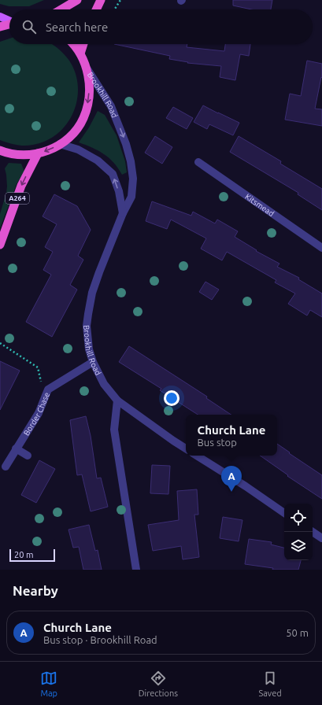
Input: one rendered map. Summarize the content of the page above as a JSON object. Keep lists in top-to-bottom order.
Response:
{
  "streets": {
    "highway": ["A264"],
    "street": ["Brookhill Road", "Kitsmead", "Border Chase"]
  },
  "crossings": [
    ["Brookhill Road", "Border Chase"]
  ],
  "scale_bar": "20 m",
  "page": {
    "search": "Search here",
    "popup": ["Church Lane", "Bus stop"],
    "pins": "A",
    "scale": "20 m",
    "heading": "Nearby",
    "list": [
      {
        "mark": "A",
        "name": "Church Lane",
        "note": "Bus stop · Brookhill Road",
        "value": "50 m"
      }
    ],
    "nav": ["Map", "Directions", "Saved"]
  }
}
